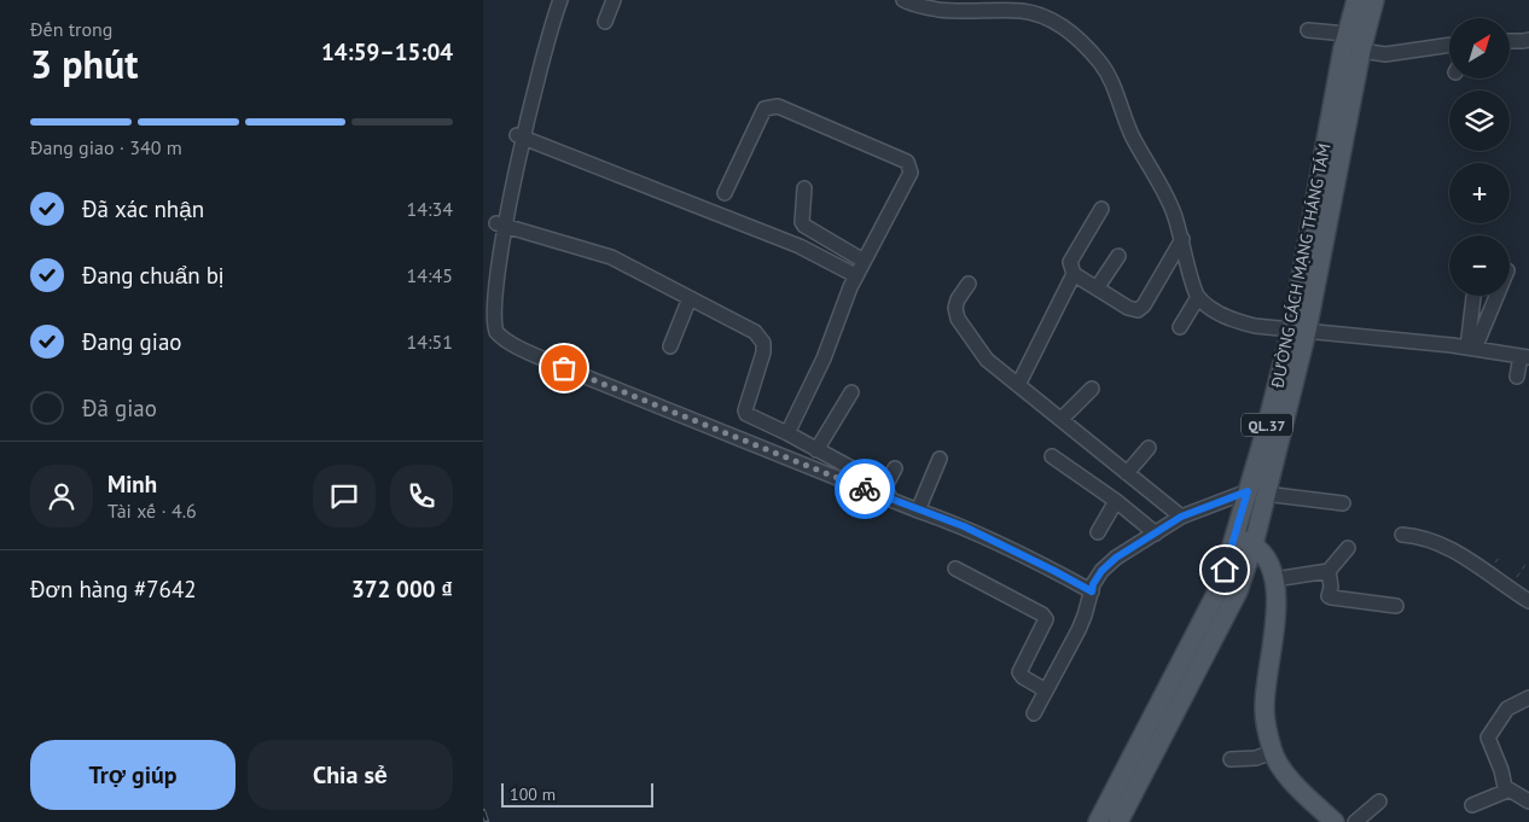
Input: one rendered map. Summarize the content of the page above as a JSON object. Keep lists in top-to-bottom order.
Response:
{
  "streets": {
    "main road": ["ĐƯỜNG CÁCH MẠNG THÁNG TÁM", "QL.37"]
  },
  "scale_bar": "100 m",
  "north": "top right",
  "page": {
    "heading": ["3 phút", "Đến trong", "14:59–15:04"],
    "panel": [
      "Minh",
      "Tài xế · 4.6",
      "Đơn hàng #7642",
      "372 000 ₫"
    ],
    "map_buttons": ["+", "−"],
    "bar": "Đang giao · 340 m",
    "list": [
      ["Đã xác nhận", "14:34"],
      ["Đang chuẩn bị", "14:45"],
      ["Đang giao", "14:51"],
      "Đã giao"
    ],
    "buttons": ["Trợ giúp", "Chia sẻ"],
    "scale": "100 m"
  }
}
